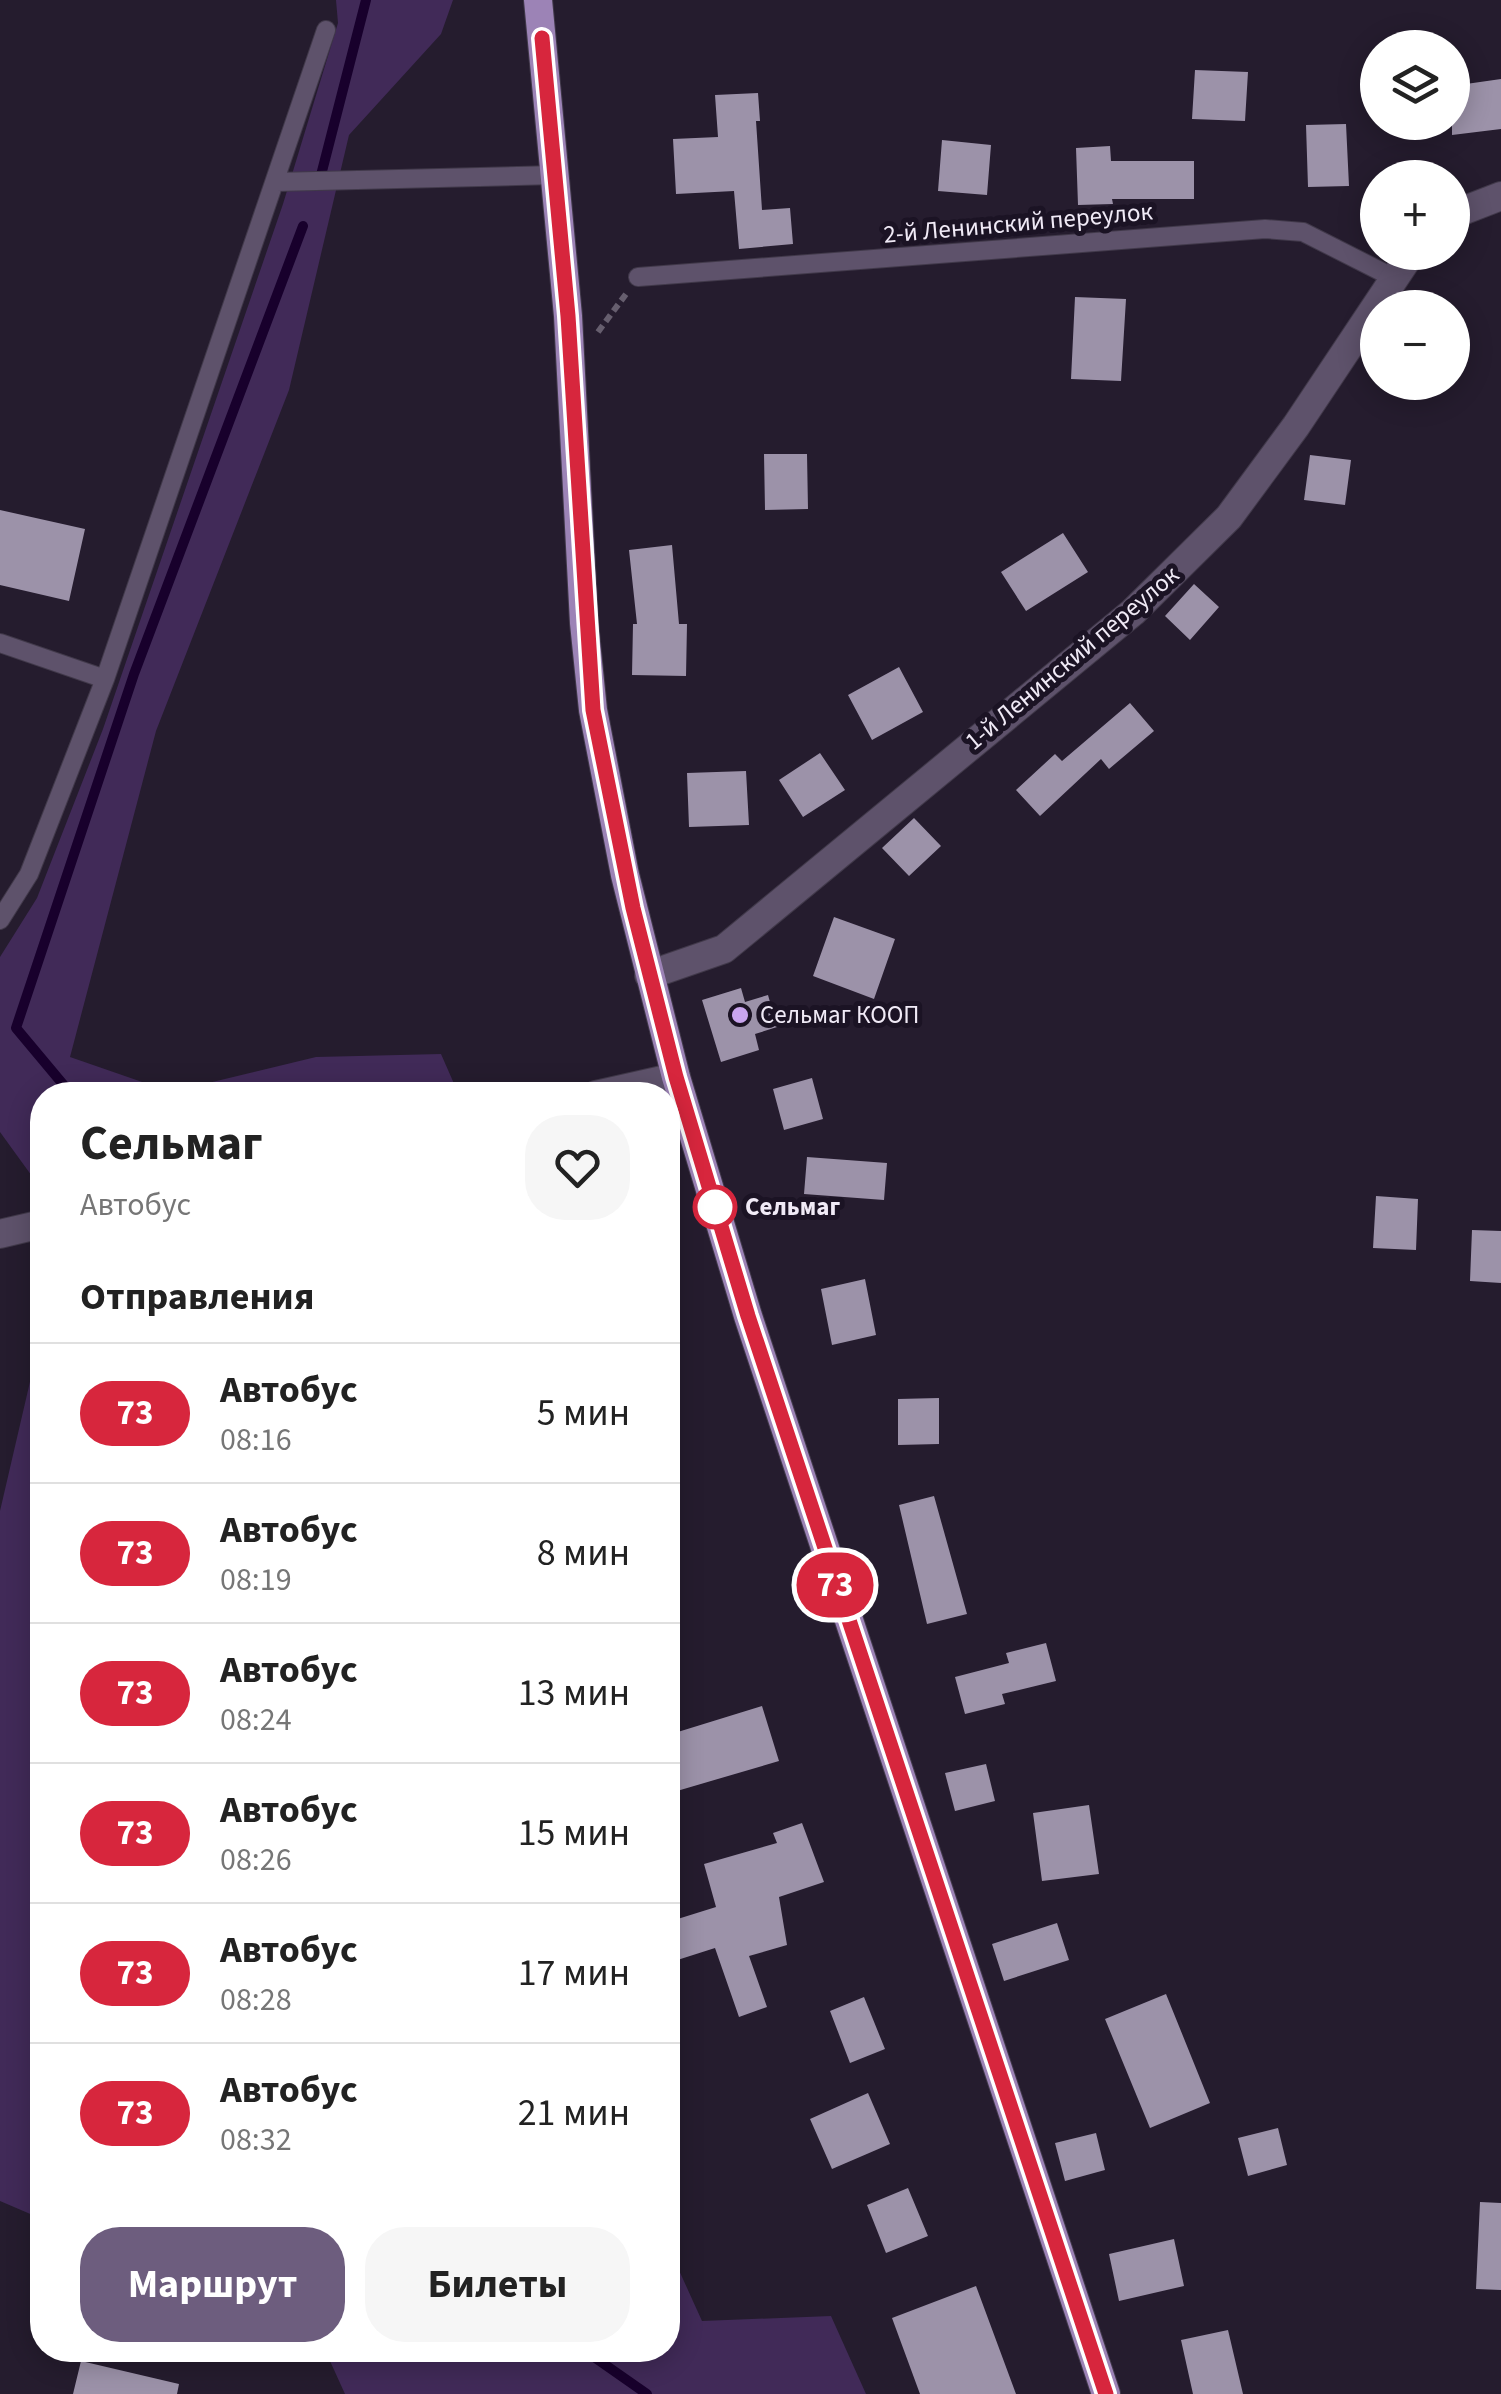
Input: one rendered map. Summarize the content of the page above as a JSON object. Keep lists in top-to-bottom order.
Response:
{
  "streets": {
    "street": ["1-й Ленинский переулок"],
    "lane": ["2-й Ленинский переулок"]
  },
  "crossings": [
    ["2-й Ленинский переулок", "1-й Ленинский переулок"]
  ],
  "places": ["Сельмаг КООП", "Сельмаг"],
  "lines": ["bus line 73"],
  "page": {
    "on_map": "73",
    "map_buttons": ["+", "−"],
    "heading": [
      ["Сельмаг", "Автобус"],
      "Отправления"
    ],
    "list": [
      {
        "mark": "73",
        "name": "Автобус",
        "note": "08:16",
        "value": "5 мин"
      },
      {
        "mark": "73",
        "name": "Автобус",
        "note": "08:19",
        "value": "8 мин"
      },
      {
        "mark": "73",
        "name": "Автобус",
        "note": "08:24",
        "value": "13 мин"
      },
      {
        "mark": "73",
        "name": "Автобус",
        "note": "08:26",
        "value": "15 мин"
      },
      {
        "mark": "73",
        "name": "Автобус",
        "note": "08:28",
        "value": "17 мин"
      },
      {
        "mark": "73",
        "name": "Автобус",
        "note": "08:32",
        "value": "21 мин"
      }
    ],
    "buttons": ["Маршрут", "Билеты"]
  }
}
